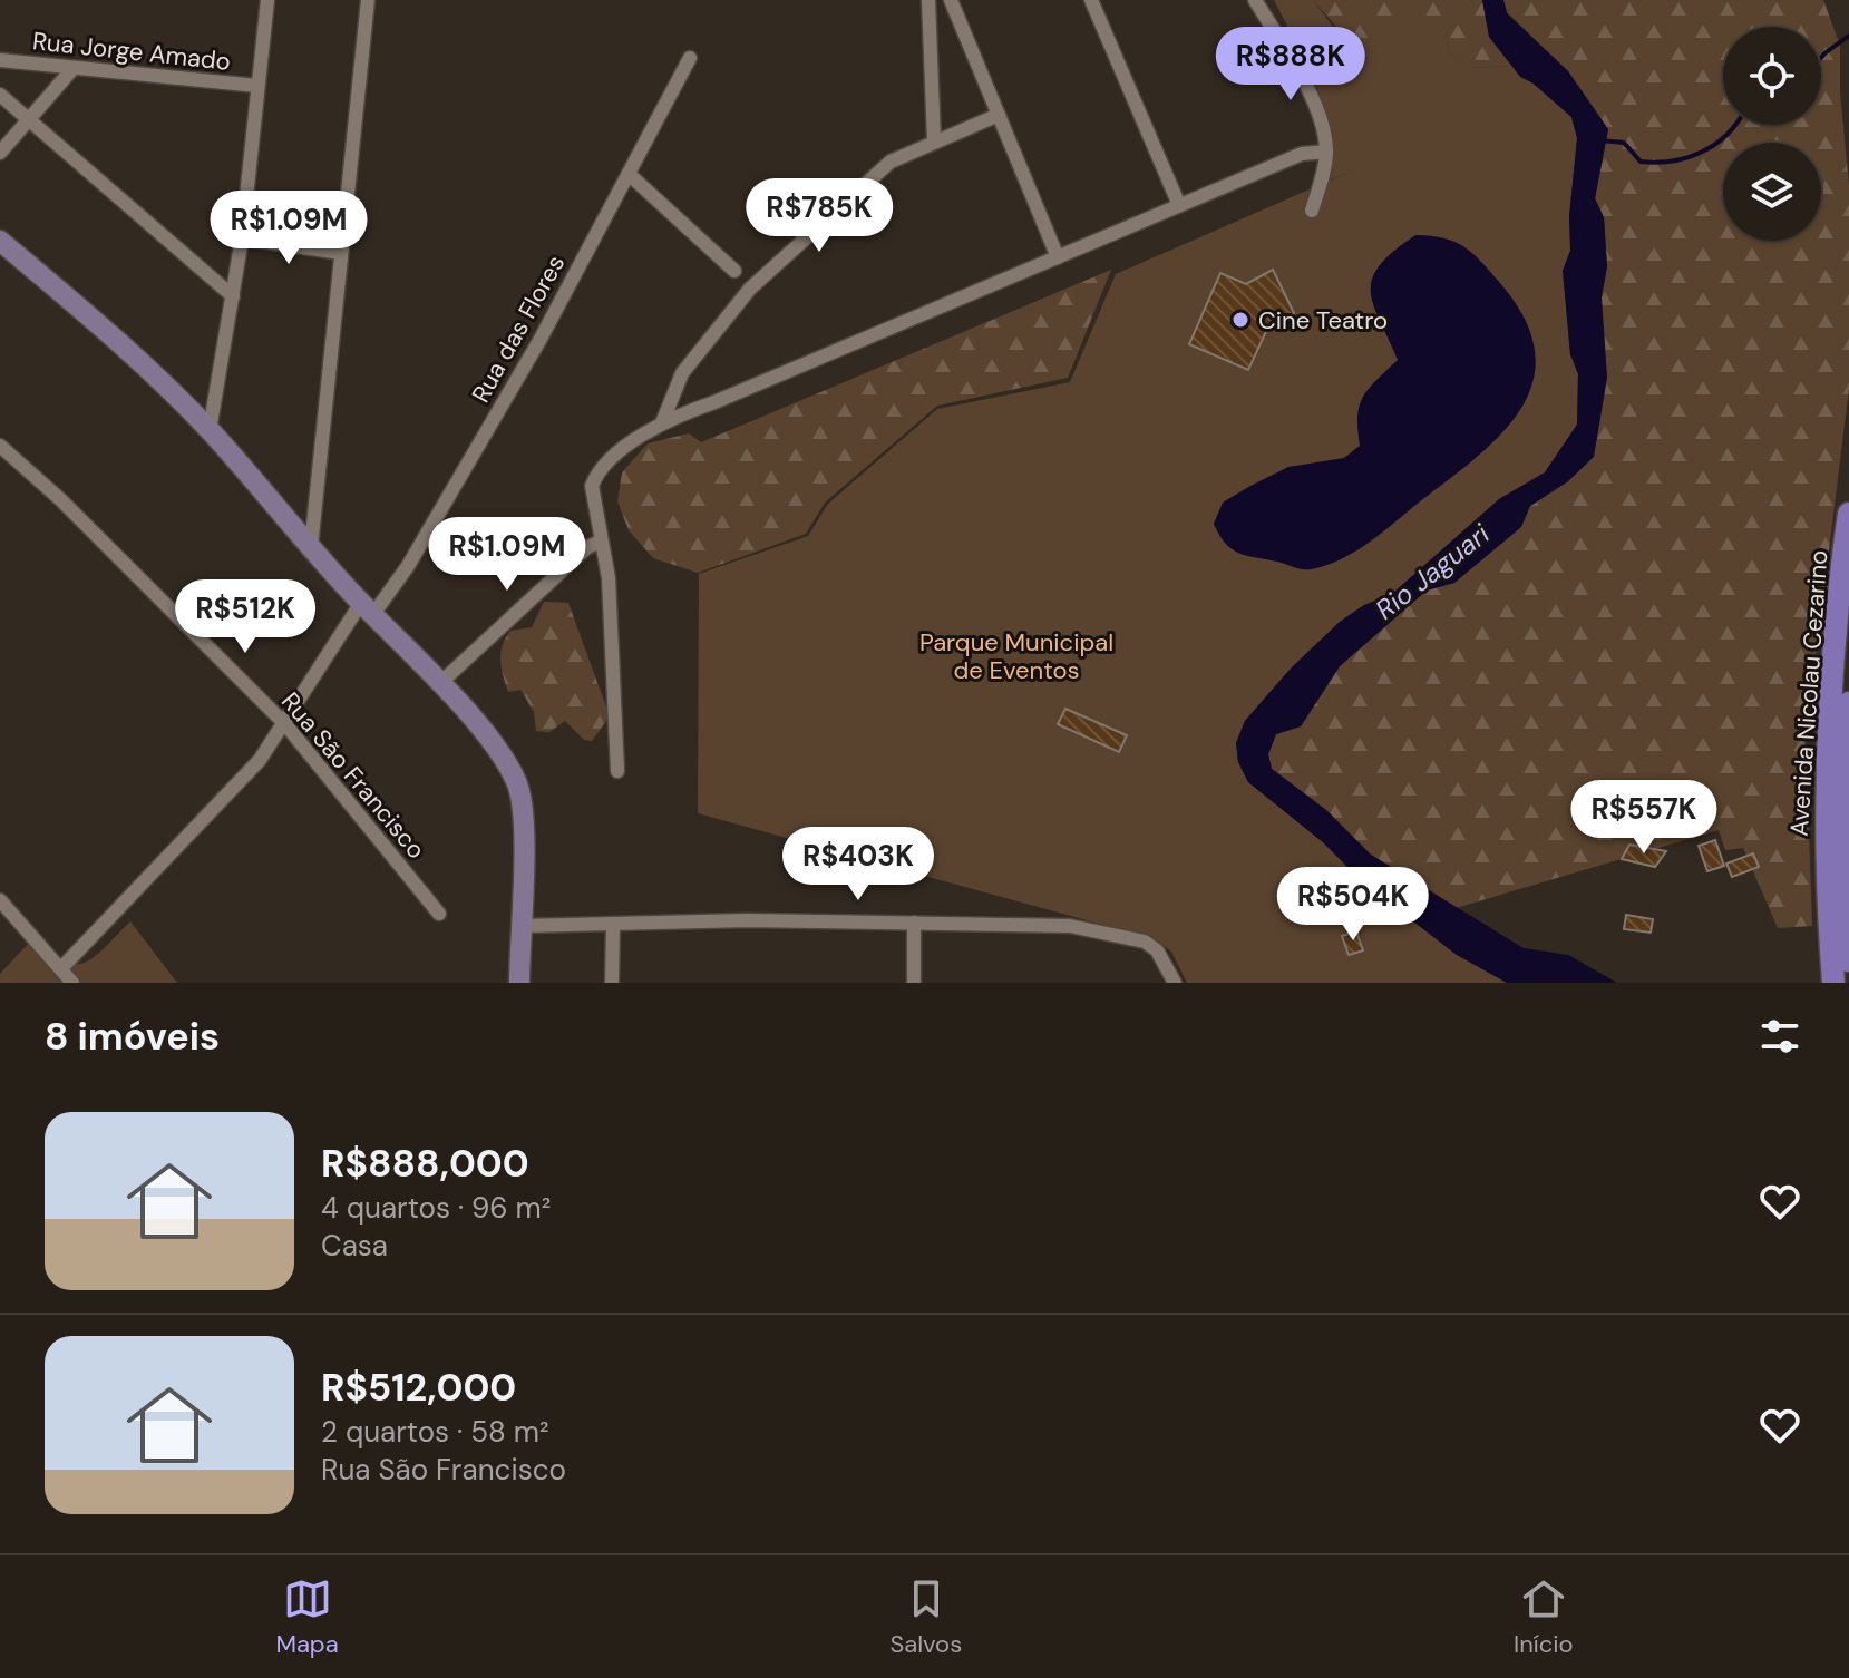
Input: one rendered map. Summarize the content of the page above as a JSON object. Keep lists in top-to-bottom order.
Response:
{
  "streets": {
    "main road": ["Avenida Nicolau Cezarino"],
    "street": ["Rua Jorge Amado", "Rua das Flores", "Rua São Francisco"]
  },
  "crossings": [
    ["Rua das Flores", "Rua São Francisco"]
  ],
  "water": ["Rio Jaguari"],
  "parks": ["Parque Municipal de Eventos"],
  "places": ["Cine Teatro"],
  "page": {
    "price": [
      "R$888K",
      "R$785K",
      "R$1.09M",
      "R$1.09M",
      "R$512K",
      "R$557K",
      "R$403K",
      "R$504K"
    ],
    "heading": "8 imóveis",
    "list": [
      {
        "name": "R$888,000",
        "note": "4 quartos · 96 m² · Casa"
      },
      {
        "name": "R$512,000",
        "note": "2 quartos · 58 m² · Rua São Francisco"
      }
    ],
    "tabs": ["Mapa", "Salvos", "Início"]
  }
}
